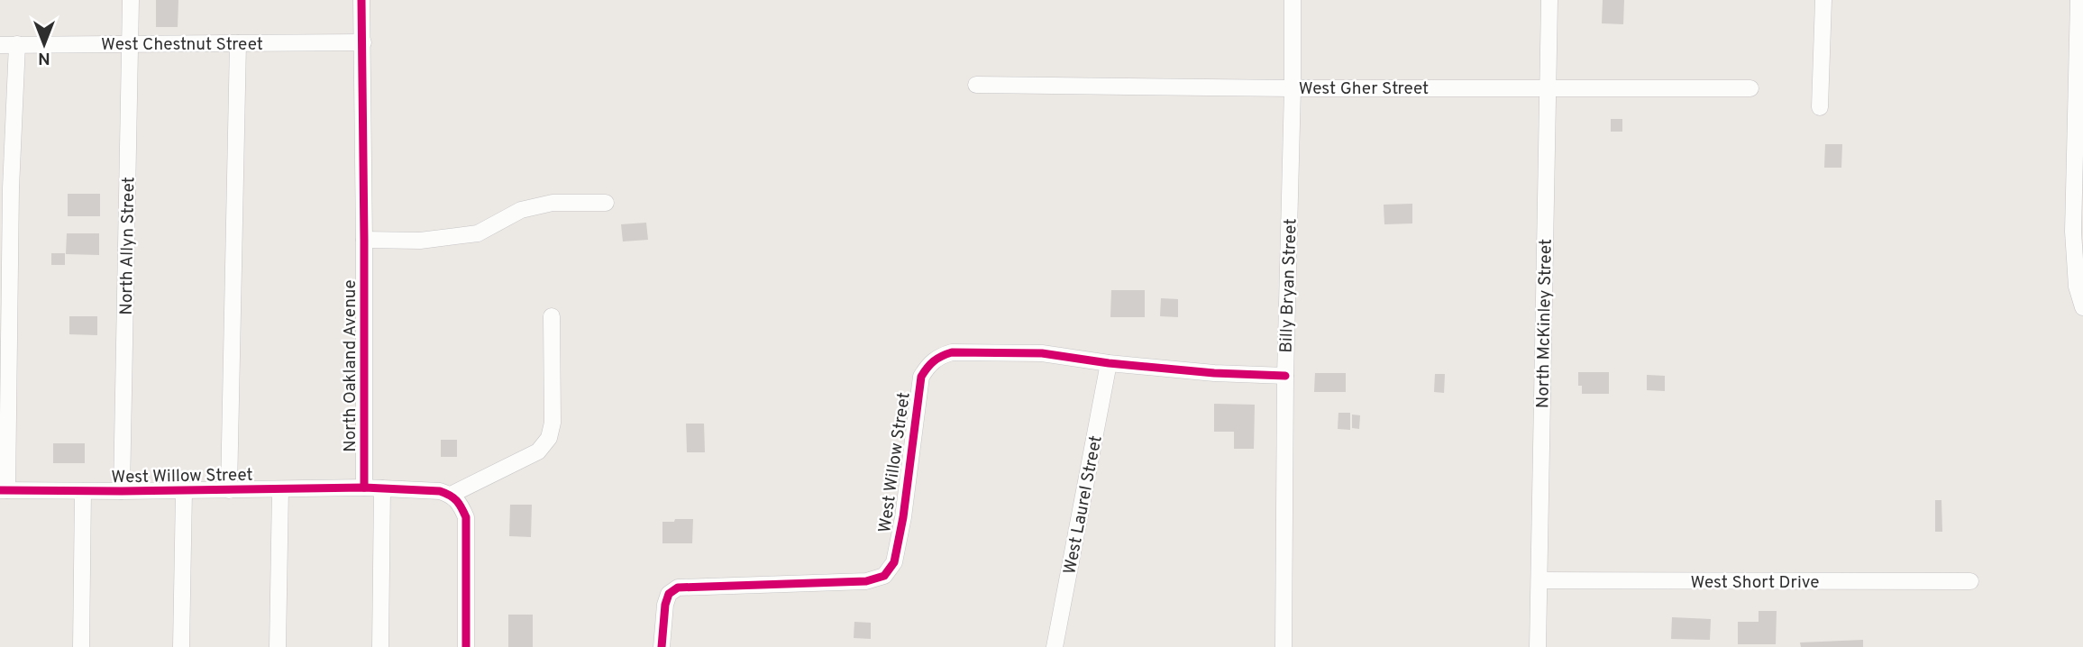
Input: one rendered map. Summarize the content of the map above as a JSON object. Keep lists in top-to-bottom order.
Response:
{
  "streets": {
    "street": [
      "West Chestnut Street",
      "West Gher Street",
      "North Allyn Street",
      "Billy Bryan Street",
      "North McKinley Street",
      "North Oakland Avenue",
      "West Willow Street",
      "West Laurel Street",
      "West Short Drive"
    ]
  },
  "crossings": [
    ["West Chestnut Street", "North Allyn Street"],
    ["West Chestnut Street", "North Oakland Avenue"],
    ["West Gher Street", "Billy Bryan Street"],
    ["West Gher Street", "North McKinley Street"],
    ["North Allyn Street", "West Willow Street"],
    ["Billy Bryan Street", "West Willow Street"],
    ["North McKinley Street", "West Short Drive"],
    ["North Oakland Avenue", "West Willow Street"],
    ["West Willow Street", "West Laurel Street"]
  ],
  "north": "bottom"
}
